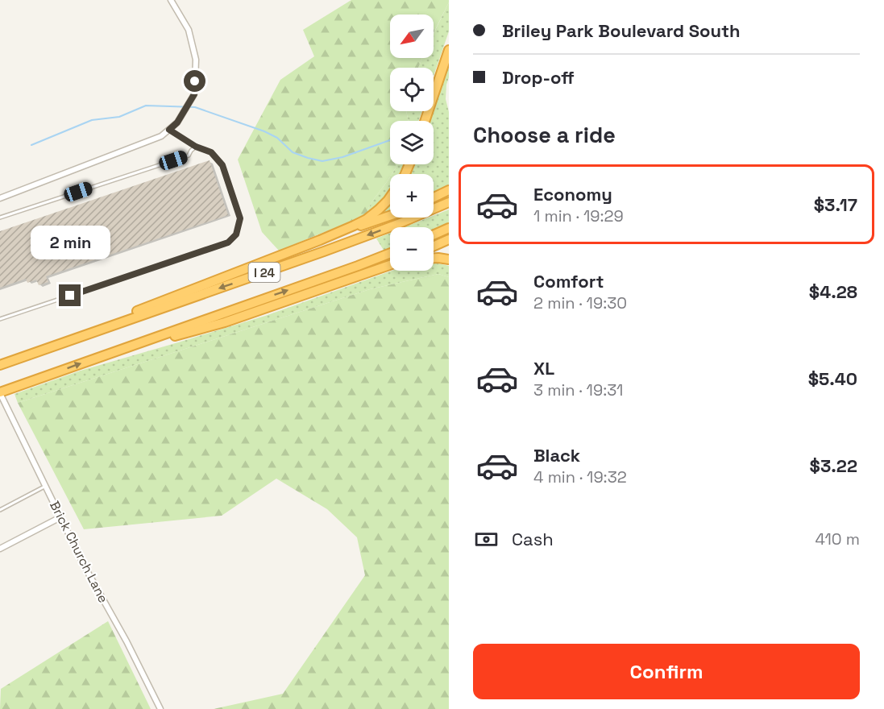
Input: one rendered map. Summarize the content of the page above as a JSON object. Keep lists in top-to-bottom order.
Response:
{
  "streets": {
    "highway": ["I 24"],
    "street": ["Brick Church Lane"]
  },
  "crossings": [
    ["I 24", "Brick Church Lane"]
  ],
  "north": "bottom left",
  "page": {
    "banner": ["Briley Park Boulevard South", "Drop-off"],
    "map_buttons": ["+", "−"],
    "heading": "Choose a ride",
    "list": [
      {
        "name": "Economy",
        "note": "1 min · 19:29",
        "value": "$3.17"
      },
      {
        "name": "Comfort",
        "note": "2 min · 19:30",
        "value": "$4.28"
      },
      {
        "name": "XL",
        "note": "3 min · 19:31",
        "value": "$5.40"
      },
      {
        "name": "Black",
        "note": "4 min · 19:32",
        "value": "$3.22"
      }
    ],
    "bubble": "2 min",
    "pay": ["Cash", "410 m"],
    "buttons": "Confirm"
  }
}
